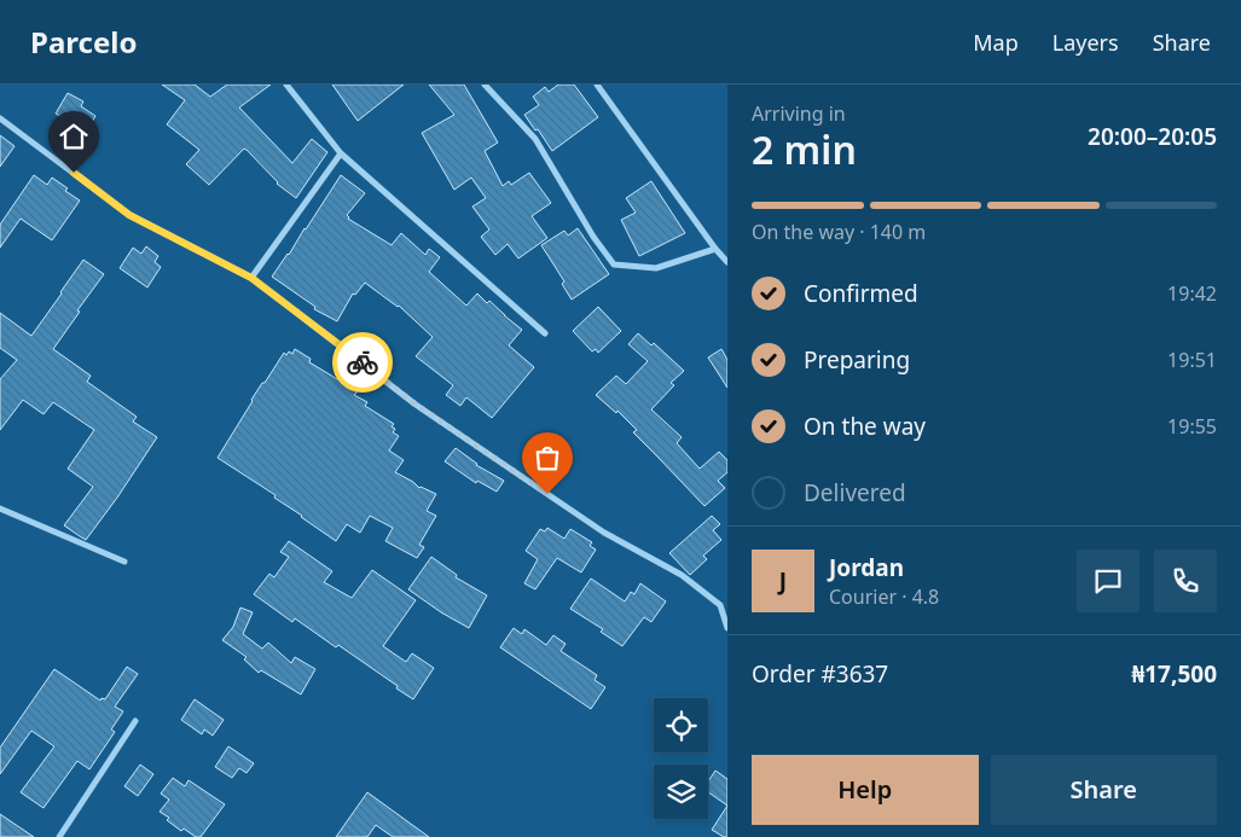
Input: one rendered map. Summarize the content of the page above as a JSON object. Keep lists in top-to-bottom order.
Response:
{
  "page": {
    "header": "Parcelo",
    "nav": ["Map", "Layers", "Share"],
    "heading": ["2 min", "Arriving in", "20:00–20:05"],
    "panel": [
      "Jordan",
      "Courier · 4.8",
      "Order #3637",
      "₦17,500"
    ],
    "bar": "On the way · 140 m",
    "list": [
      ["Confirmed", "19:42"],
      ["Preparing", "19:51"],
      ["On the way", "19:55"],
      "Delivered"
    ],
    "round": "J",
    "buttons": ["Help", "Share"]
  }
}
